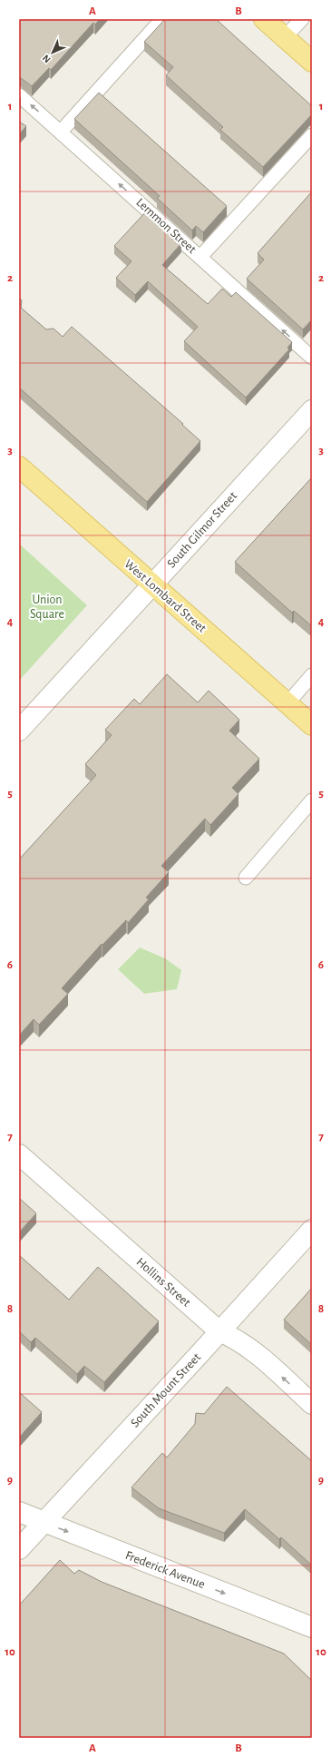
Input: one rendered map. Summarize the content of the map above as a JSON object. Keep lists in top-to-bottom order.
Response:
{
  "streets": {
    "main road": ["West Lombard Street"],
    "street": [
      "South Gilmor Street",
      "Hollins Street",
      "South Mount Street",
      "Frederick Avenue"
    ],
    "lane": ["Lemmon Street"]
  },
  "crossings": [
    ["South Gilmor Street", "West Lombard Street"],
    ["Hollins Street", "South Mount Street"],
    ["South Mount Street", "Frederick Avenue"]
  ],
  "one_way": ["Lemmon Street", "Frederick Avenue"],
  "parks": ["Union Square"],
  "north": "bottom left",
  "grid": {
    "columns": ["A", "B"],
    "rows": [
      "1",
      "2",
      "3",
      "4",
      "5",
      "6",
      "7",
      "8",
      "9",
      "10"
    ]
  }
}
